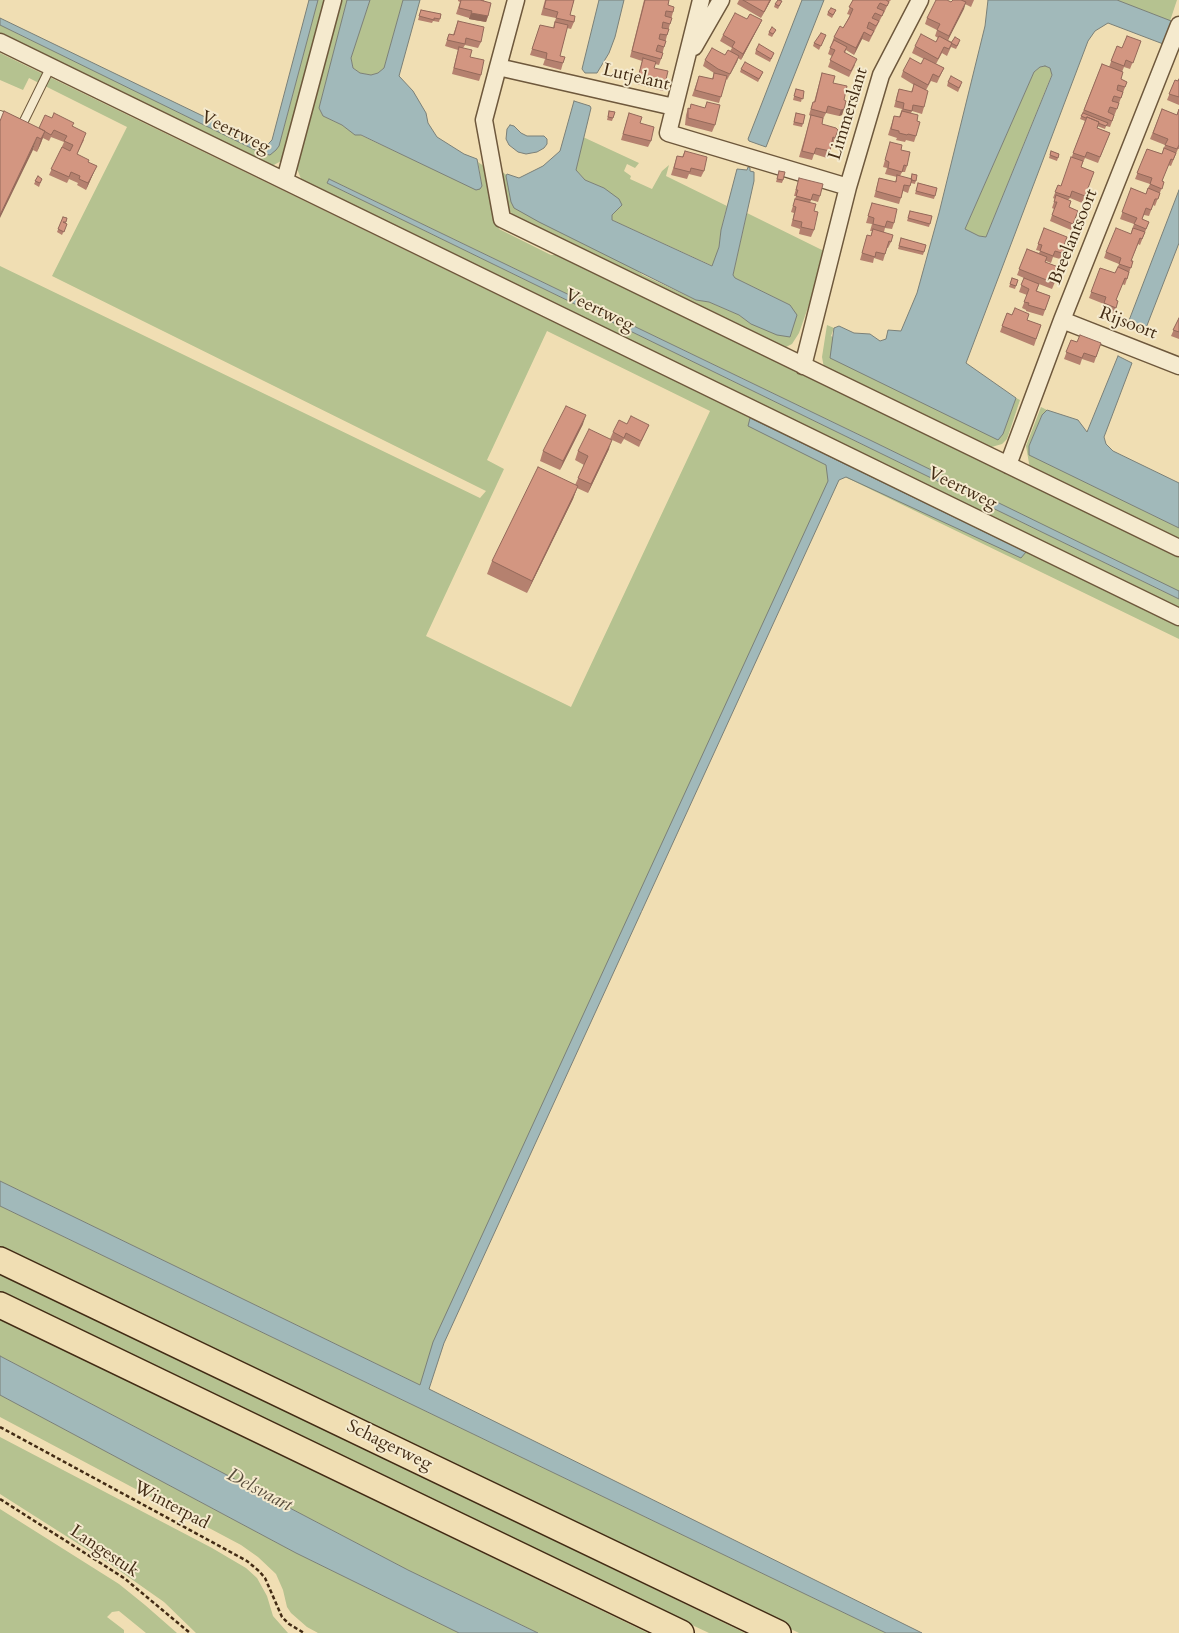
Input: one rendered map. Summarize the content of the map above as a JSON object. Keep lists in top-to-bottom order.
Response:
{
  "streets": {
    "main road": ["Schagerweg"],
    "street": [
      "Lutjelant",
      "Limmerslant",
      "Veertweg",
      "Breelantsoort",
      "Rijsoort"
    ],
    "path": ["Winterpad", "Langestuk"]
  },
  "crossings": [
    ["Lutjelant", "Limmerslant"],
    ["Breelantsoort", "Rijsoort"]
  ],
  "water": ["Delsvaart"]
}
